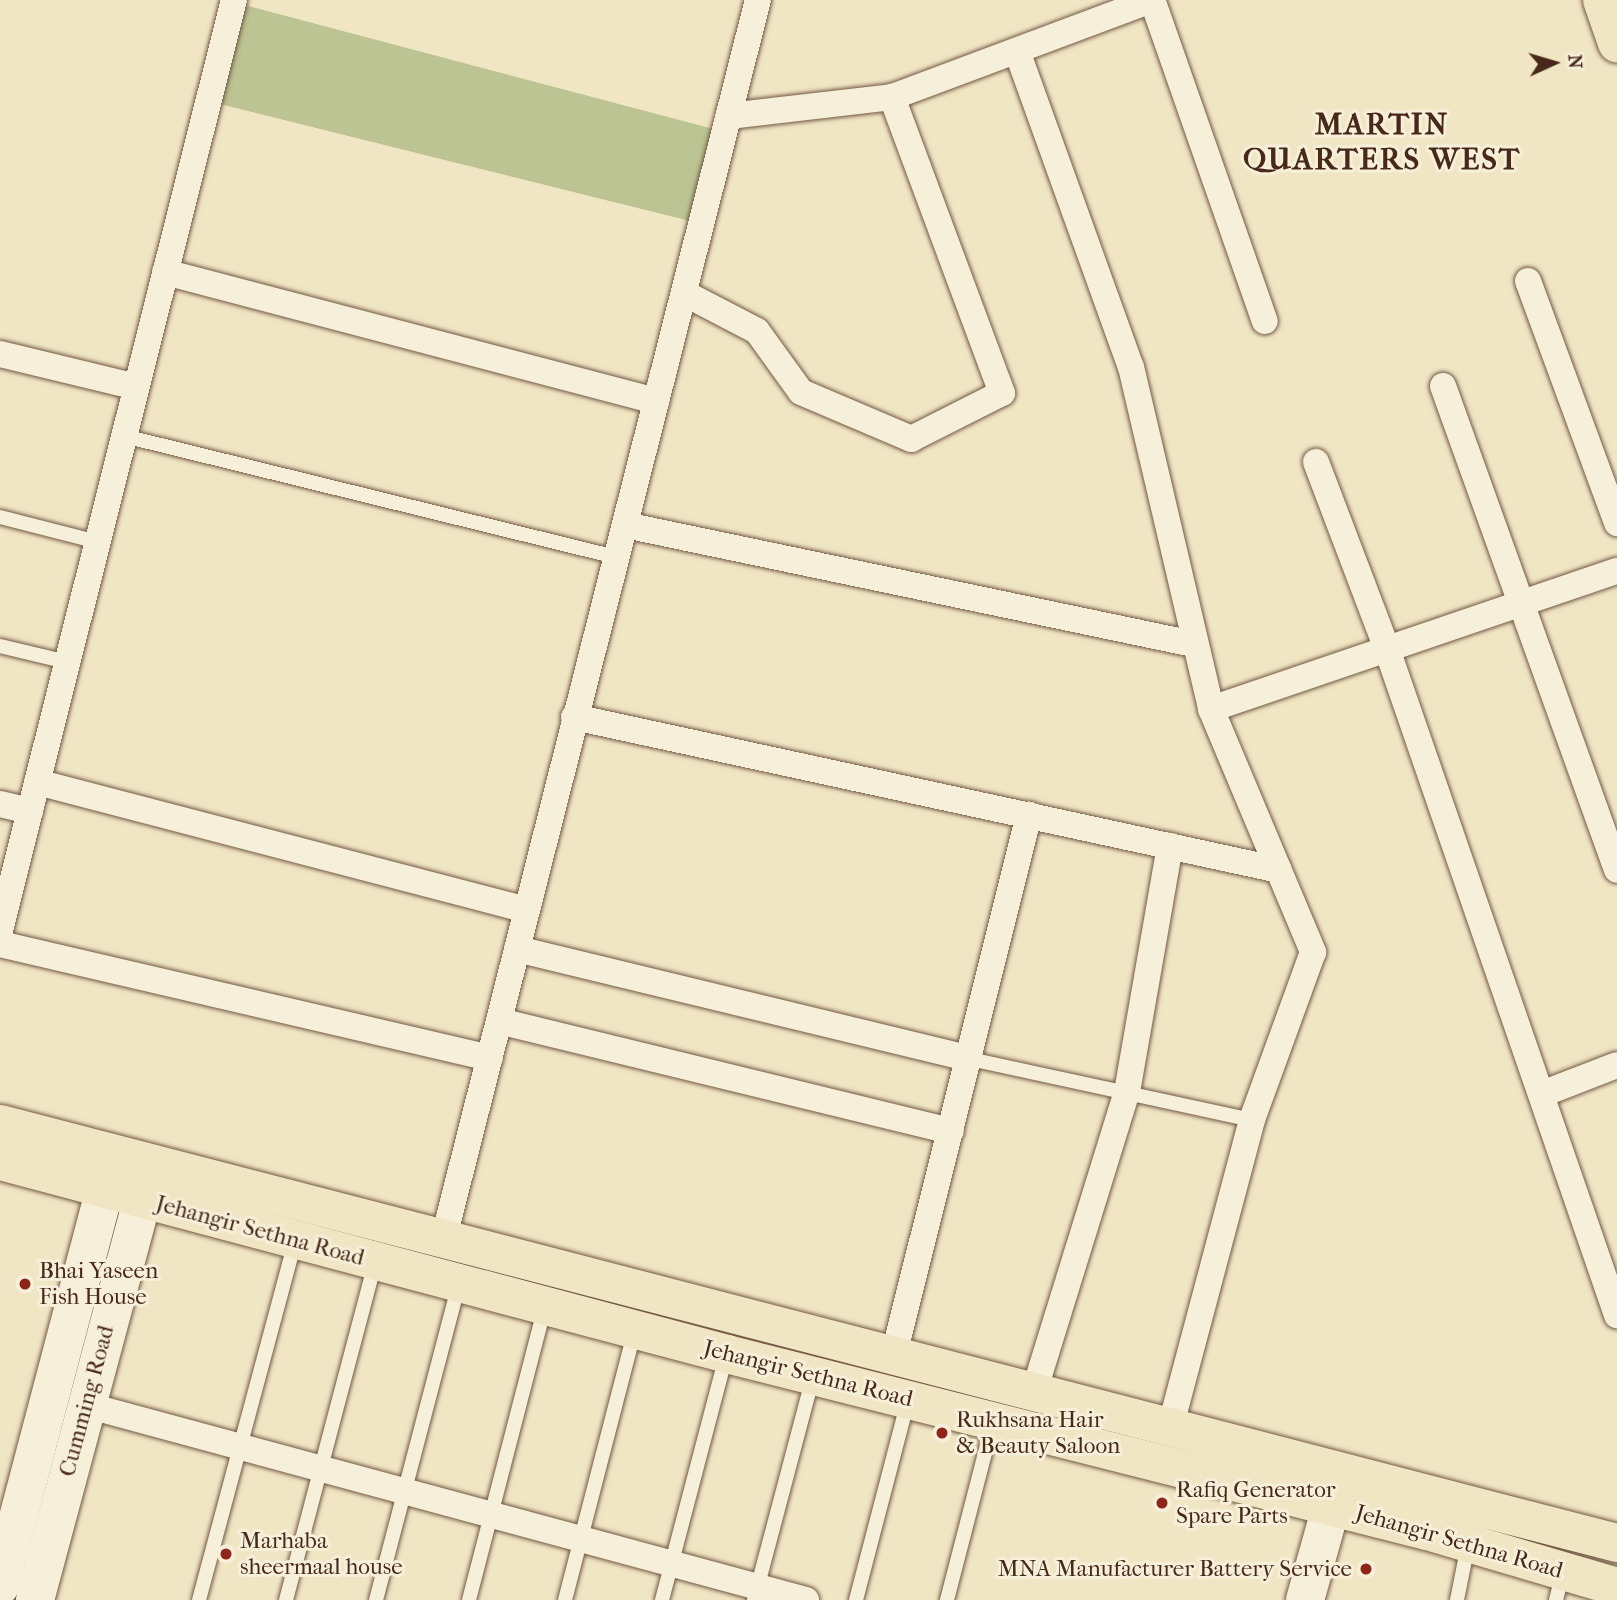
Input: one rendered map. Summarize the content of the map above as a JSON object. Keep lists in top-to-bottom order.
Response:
{
  "streets": {
    "main road": ["Jehangir Sethna Road"],
    "street": ["Cumming Road"]
  },
  "crossings": [
    ["Jehangir Sethna Road", "Cumming Road"]
  ],
  "districts": ["MARTIN QUARTERS WEST"],
  "places": [
    "Bhai Yaseen Fish House",
    "Rukhsana Hair & Beauty Saloon",
    "Rafiq Generator Spare Parts",
    "Marhaba sheermaal house",
    "MNA Manufacturer Battery Service"
  ],
  "north": "right"
}
